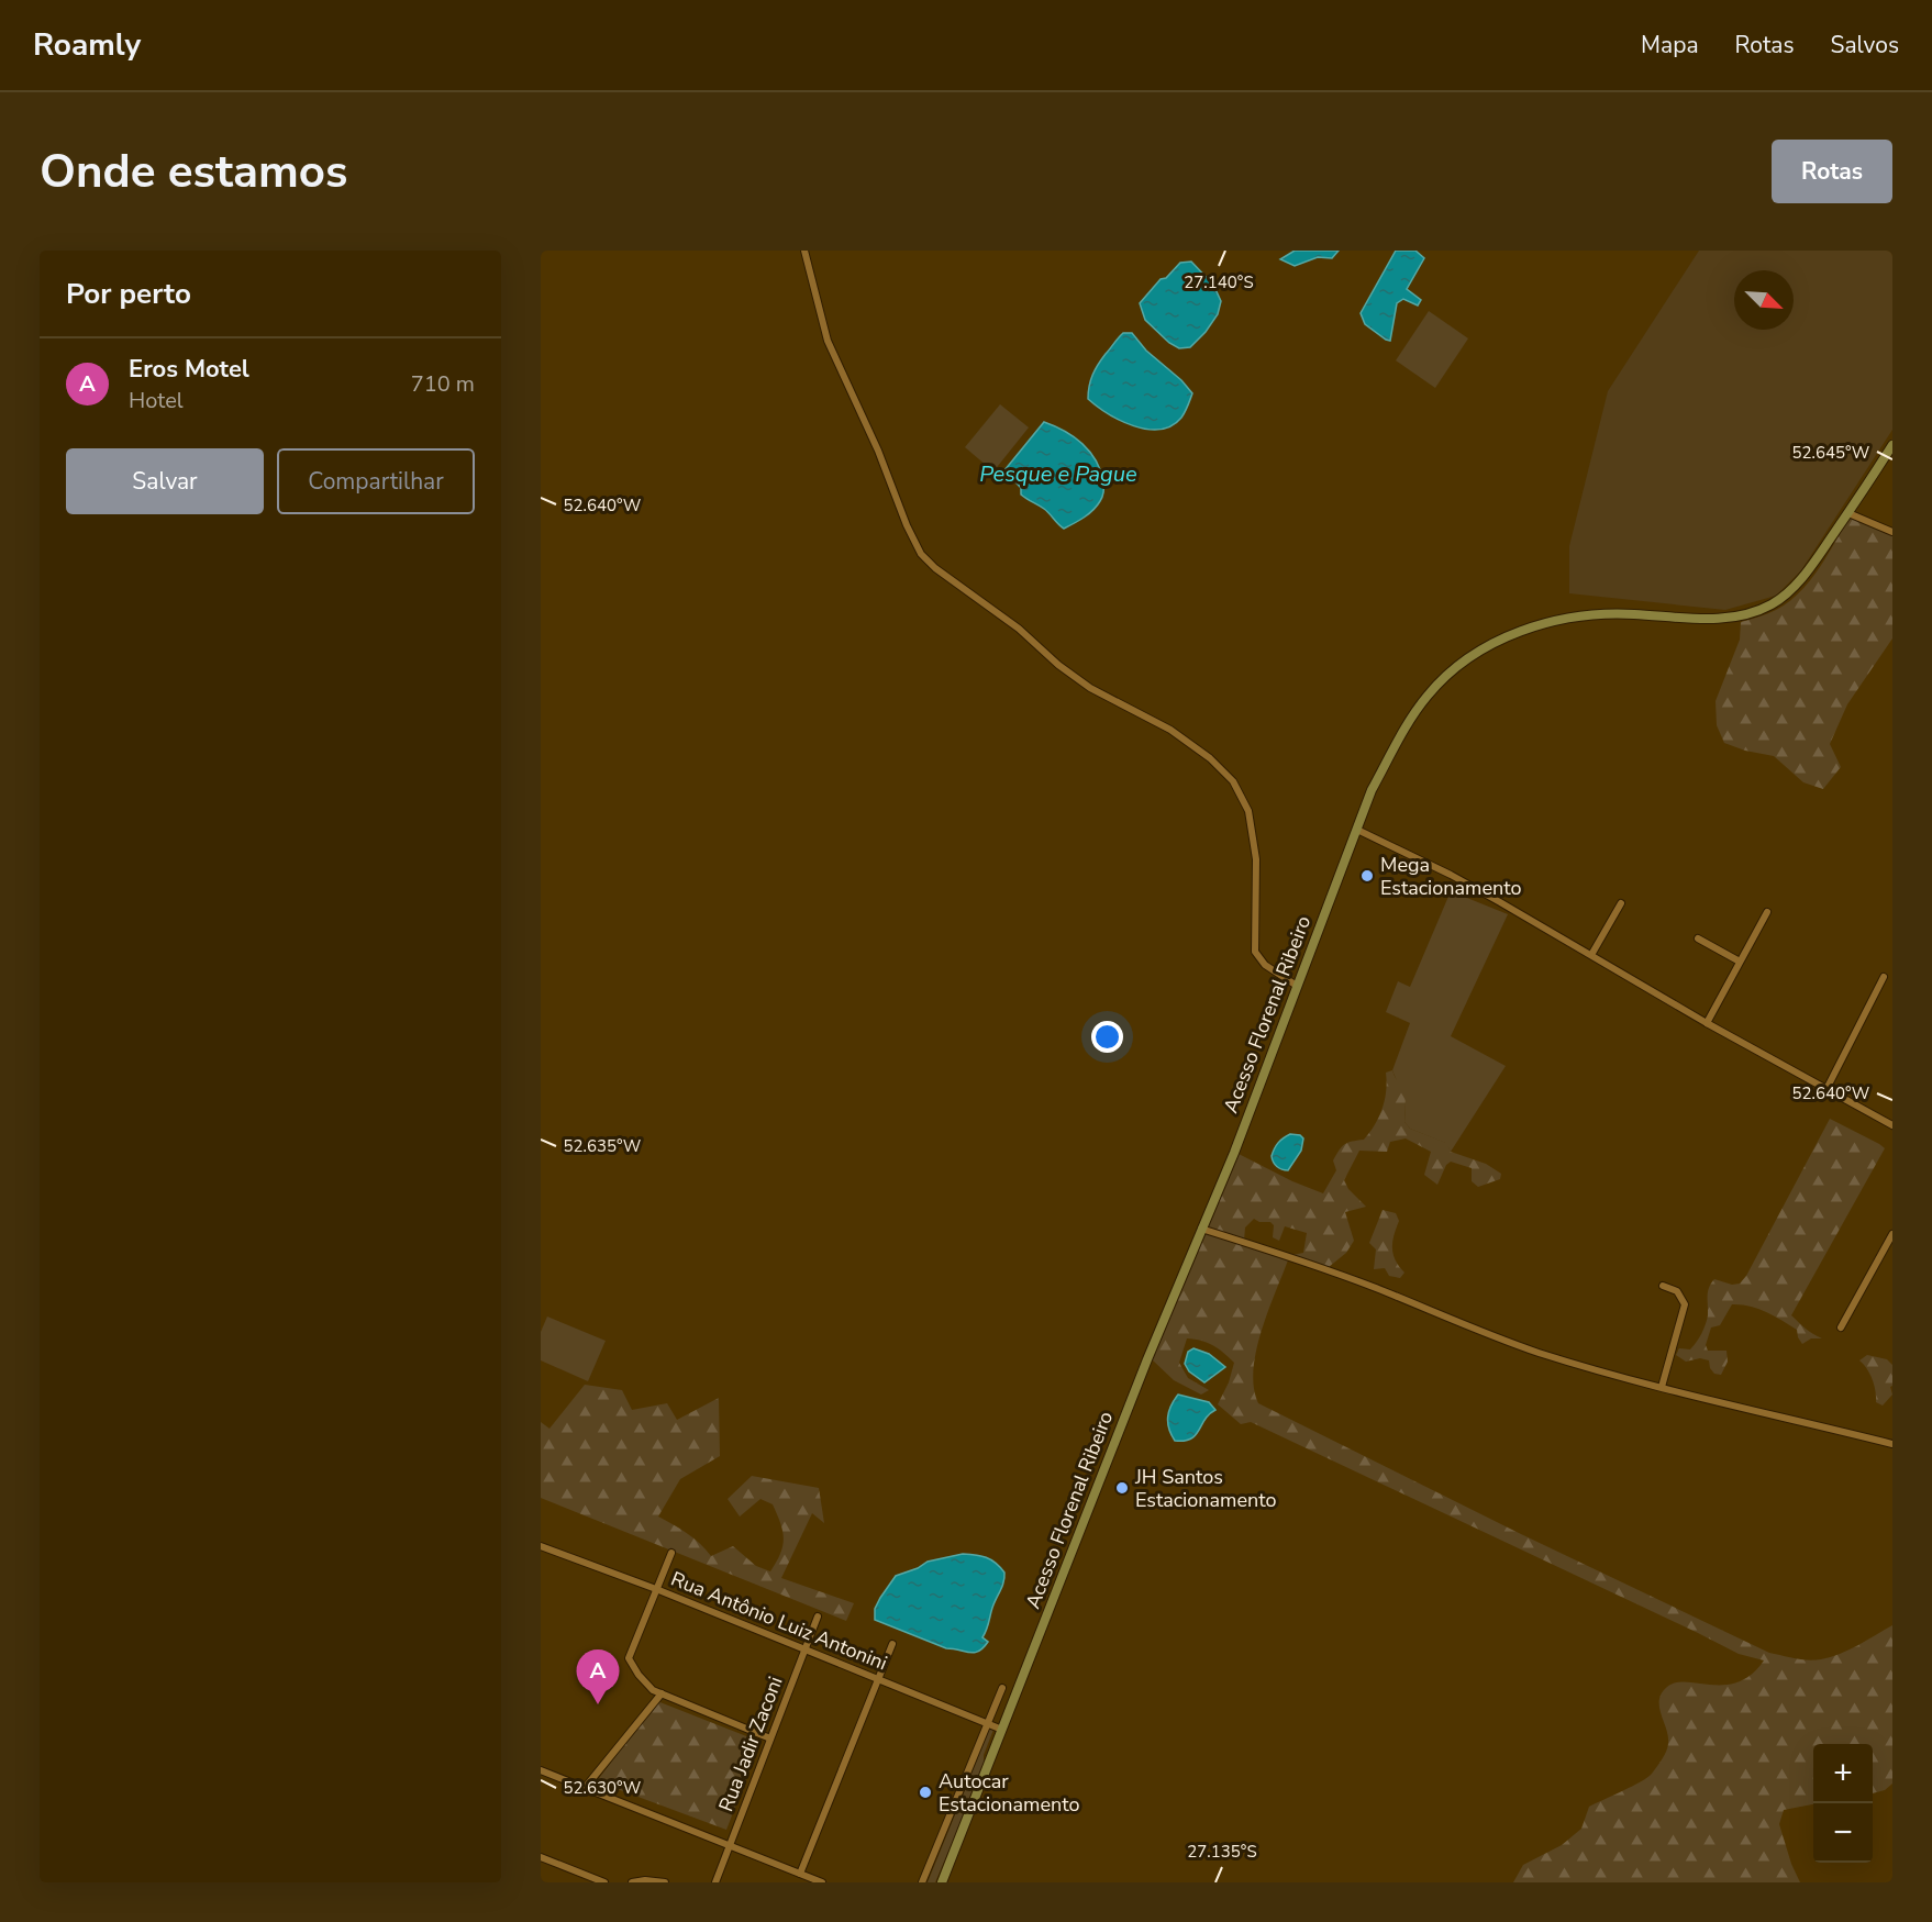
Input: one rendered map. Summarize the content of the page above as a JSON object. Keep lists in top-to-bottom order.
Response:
{
  "streets": {
    "street": ["Acesso Florenal Ribeiro", "Rua Antônio Luiz Antonini", "Rua Jadir Zaconi"]
  },
  "crossings": [
    ["Acesso Florenal Ribeiro", "Rua Antônio Luiz Antonini"],
    ["Rua Antônio Luiz Antonini", "Rua Jadir Zaconi"]
  ],
  "water": ["Pesque e Pague"],
  "places": ["Mega Estacionamento", "JH Santos Estacionamento", "Autocar Estacionamento"],
  "north": "bottom right",
  "page": {
    "header": "Roamly",
    "nav": ["Mapa", "Rotas", "Salvos"],
    "buttons": [
      "Rotas",
      ["Salvar", "Compartilhar"]
    ],
    "title": "Onde estamos",
    "heading": "Por perto",
    "list": [
      {
        "mark": "A",
        "name": "Eros Motel",
        "note": "Hotel",
        "value": "710 m"
      }
    ],
    "pins": "A",
    "map_buttons": ["+", "−"]
  },
  "coordinates": [
    "27.140°S",
    "52.645°W",
    "52.640°W",
    "52.635°W",
    "52.630°W",
    "27.135°S"
  ]
}
